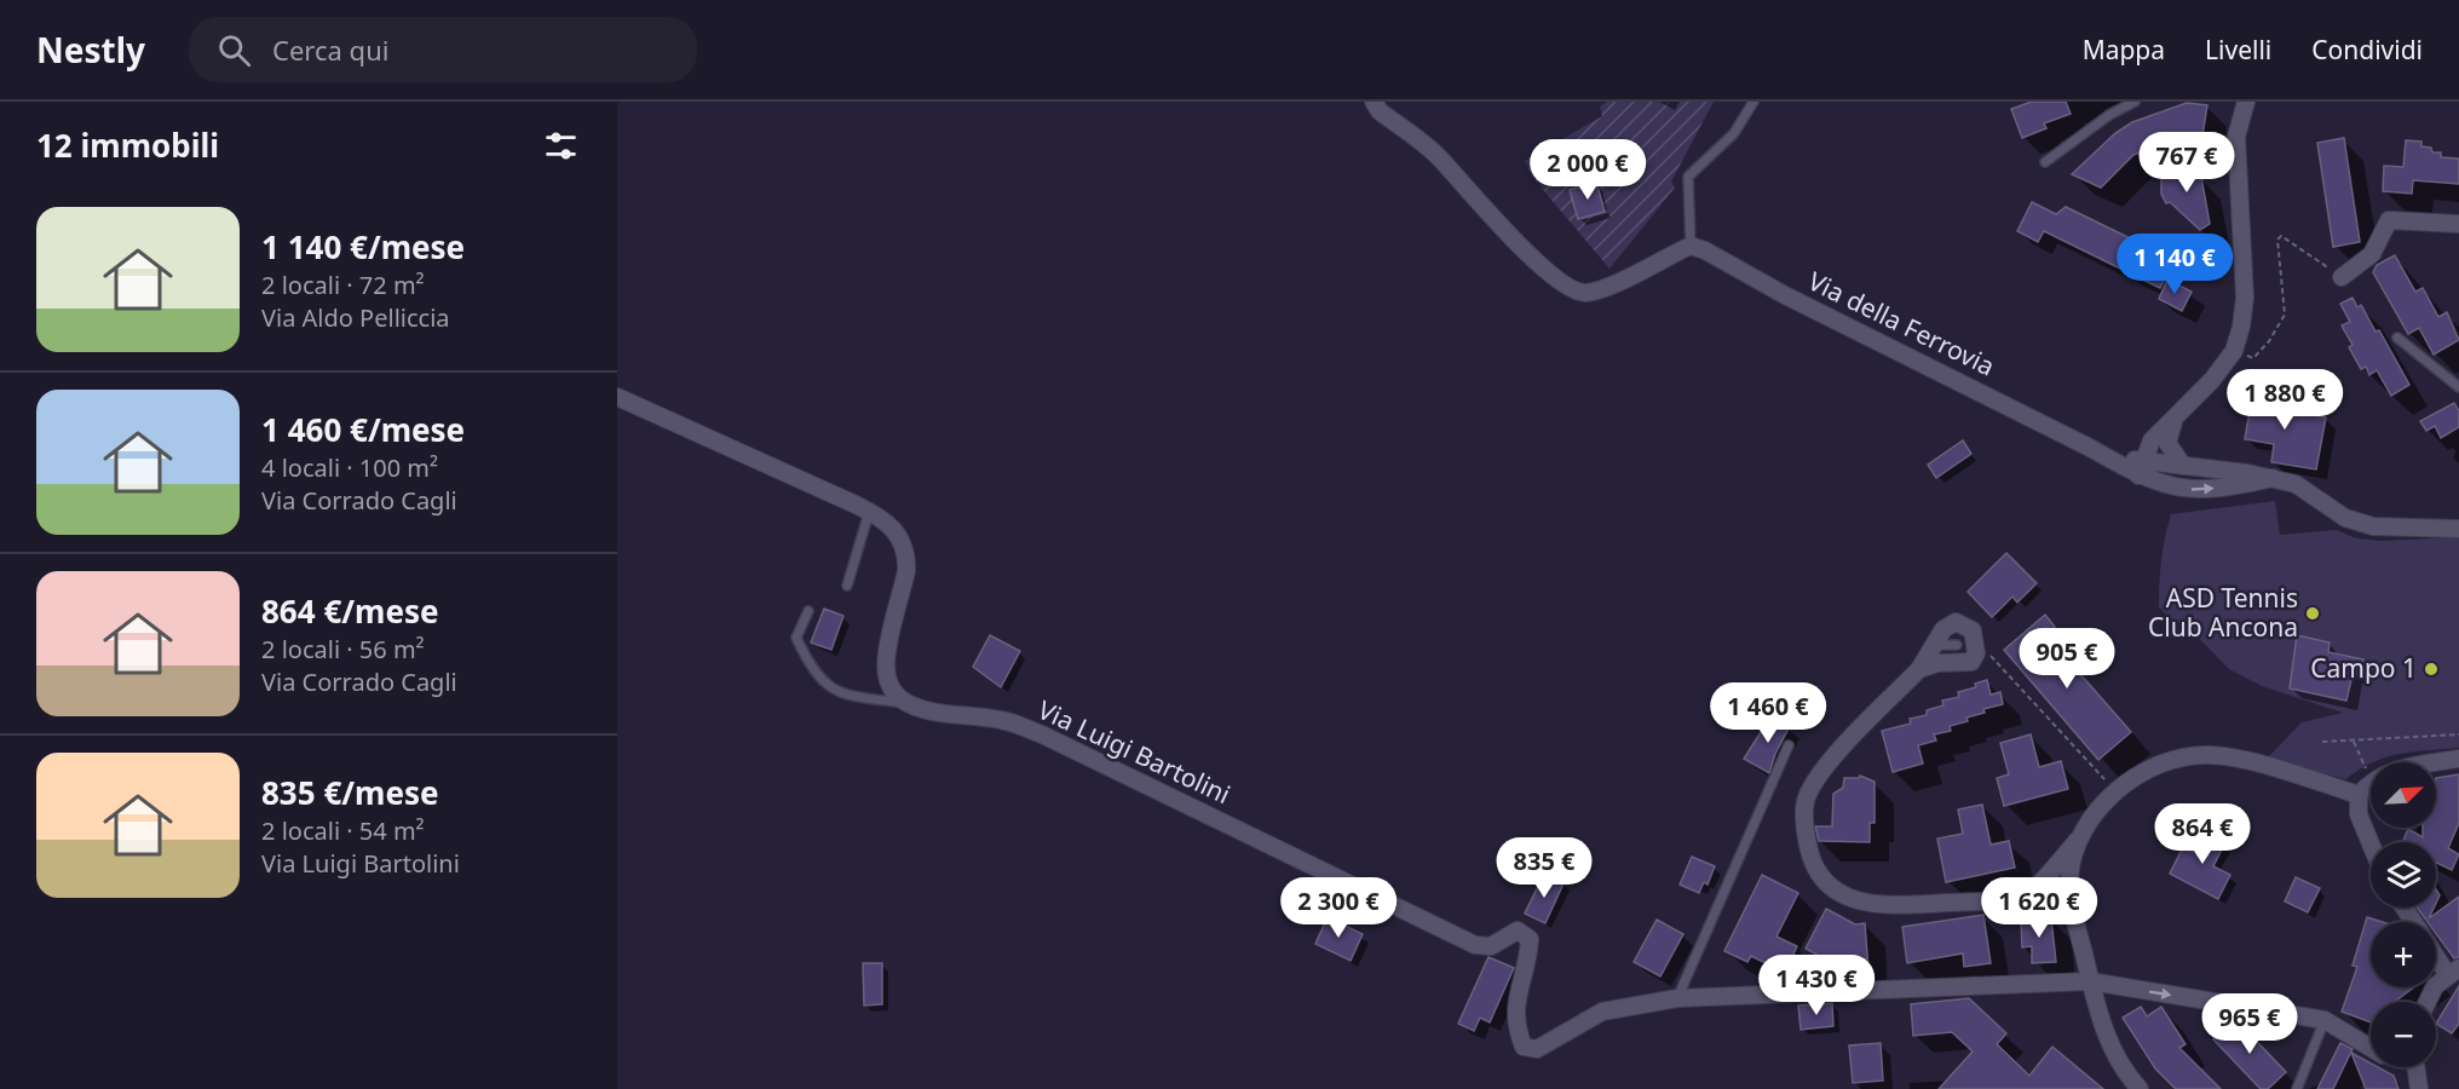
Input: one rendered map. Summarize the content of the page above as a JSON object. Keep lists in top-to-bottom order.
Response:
{
  "streets": {
    "street": ["Via della Ferrovia", "Via Luigi Bartolini"]
  },
  "places": ["ASD Tennis Club Ancona", "Campo 1"],
  "north": "top right",
  "page": {
    "header": "Nestly",
    "search": "Cerca qui",
    "nav": ["Mappa", "Livelli", "Condividi"],
    "heading": "12 immobili",
    "price": [
      "767 €",
      "2 000 €",
      "1 140 €",
      "1 880 €",
      "905 €",
      "1 460 €",
      "864 €",
      "835 €",
      "2 300 €",
      "1 620 €",
      "1 430 €",
      "965 €"
    ],
    "list": [
      {
        "name": "1 140 €/mese",
        "note": "2 locali · 72 m² · Via Aldo Pelliccia"
      },
      {
        "name": "1 460 €/mese",
        "note": "4 locali · 100 m² · Via Corrado Cagli"
      },
      {
        "name": "864 €/mese",
        "note": "2 locali · 56 m² · Via Corrado Cagli"
      },
      {
        "name": "835 €/mese",
        "note": "2 locali · 54 m² · Via Luigi Bartolini"
      }
    ],
    "map_buttons": ["+", "−"]
  }
}
